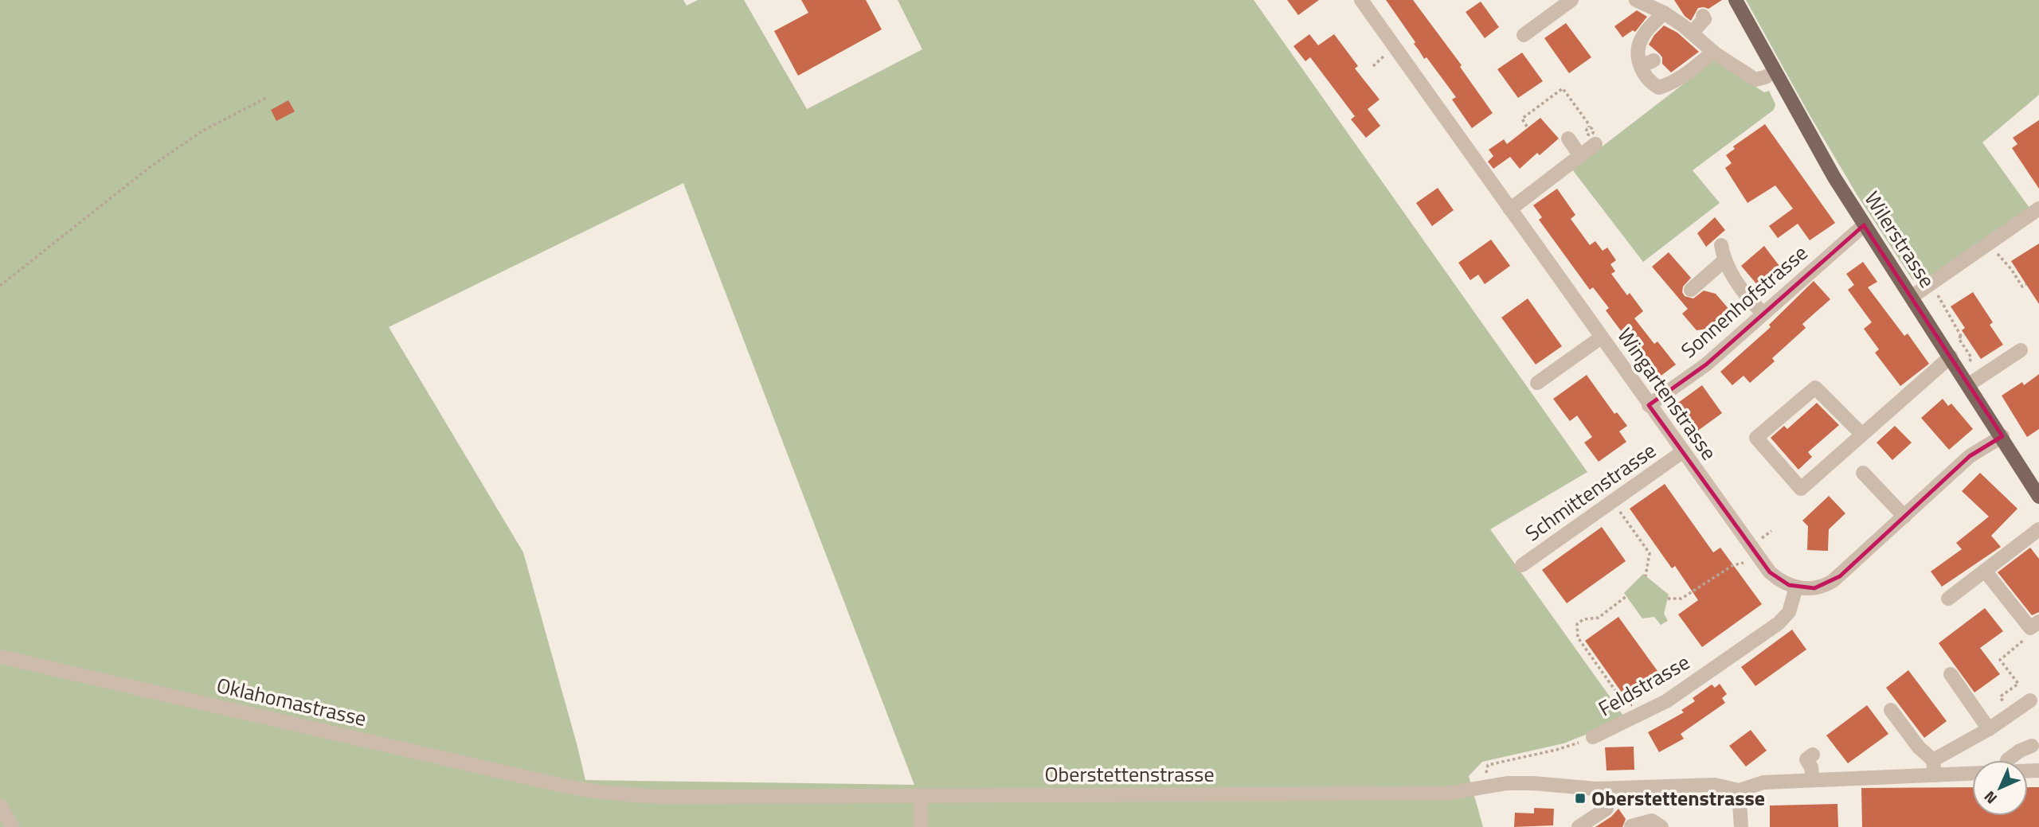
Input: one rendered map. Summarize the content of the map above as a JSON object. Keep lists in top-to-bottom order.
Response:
{
  "streets": {
    "main road": ["Wilerstrasse"],
    "street": [
      "Sonnenhofstrasse",
      "Wingartenstrasse",
      "Schmittenstrasse",
      "Feldstrasse",
      "Oklahomastrasse",
      "Oberstettenstrasse"
    ]
  },
  "crossings": [
    ["Wilerstrasse", "Sonnenhofstrasse"],
    ["Sonnenhofstrasse", "Wingartenstrasse"],
    ["Wingartenstrasse", "Schmittenstrasse"],
    ["Wingartenstrasse", "Feldstrasse"],
    ["Oklahomastrasse", "Oberstettenstrasse"]
  ],
  "places": {
    "transit": ["Oberstettenstrasse"]
  },
  "north": "bottom left"
}
